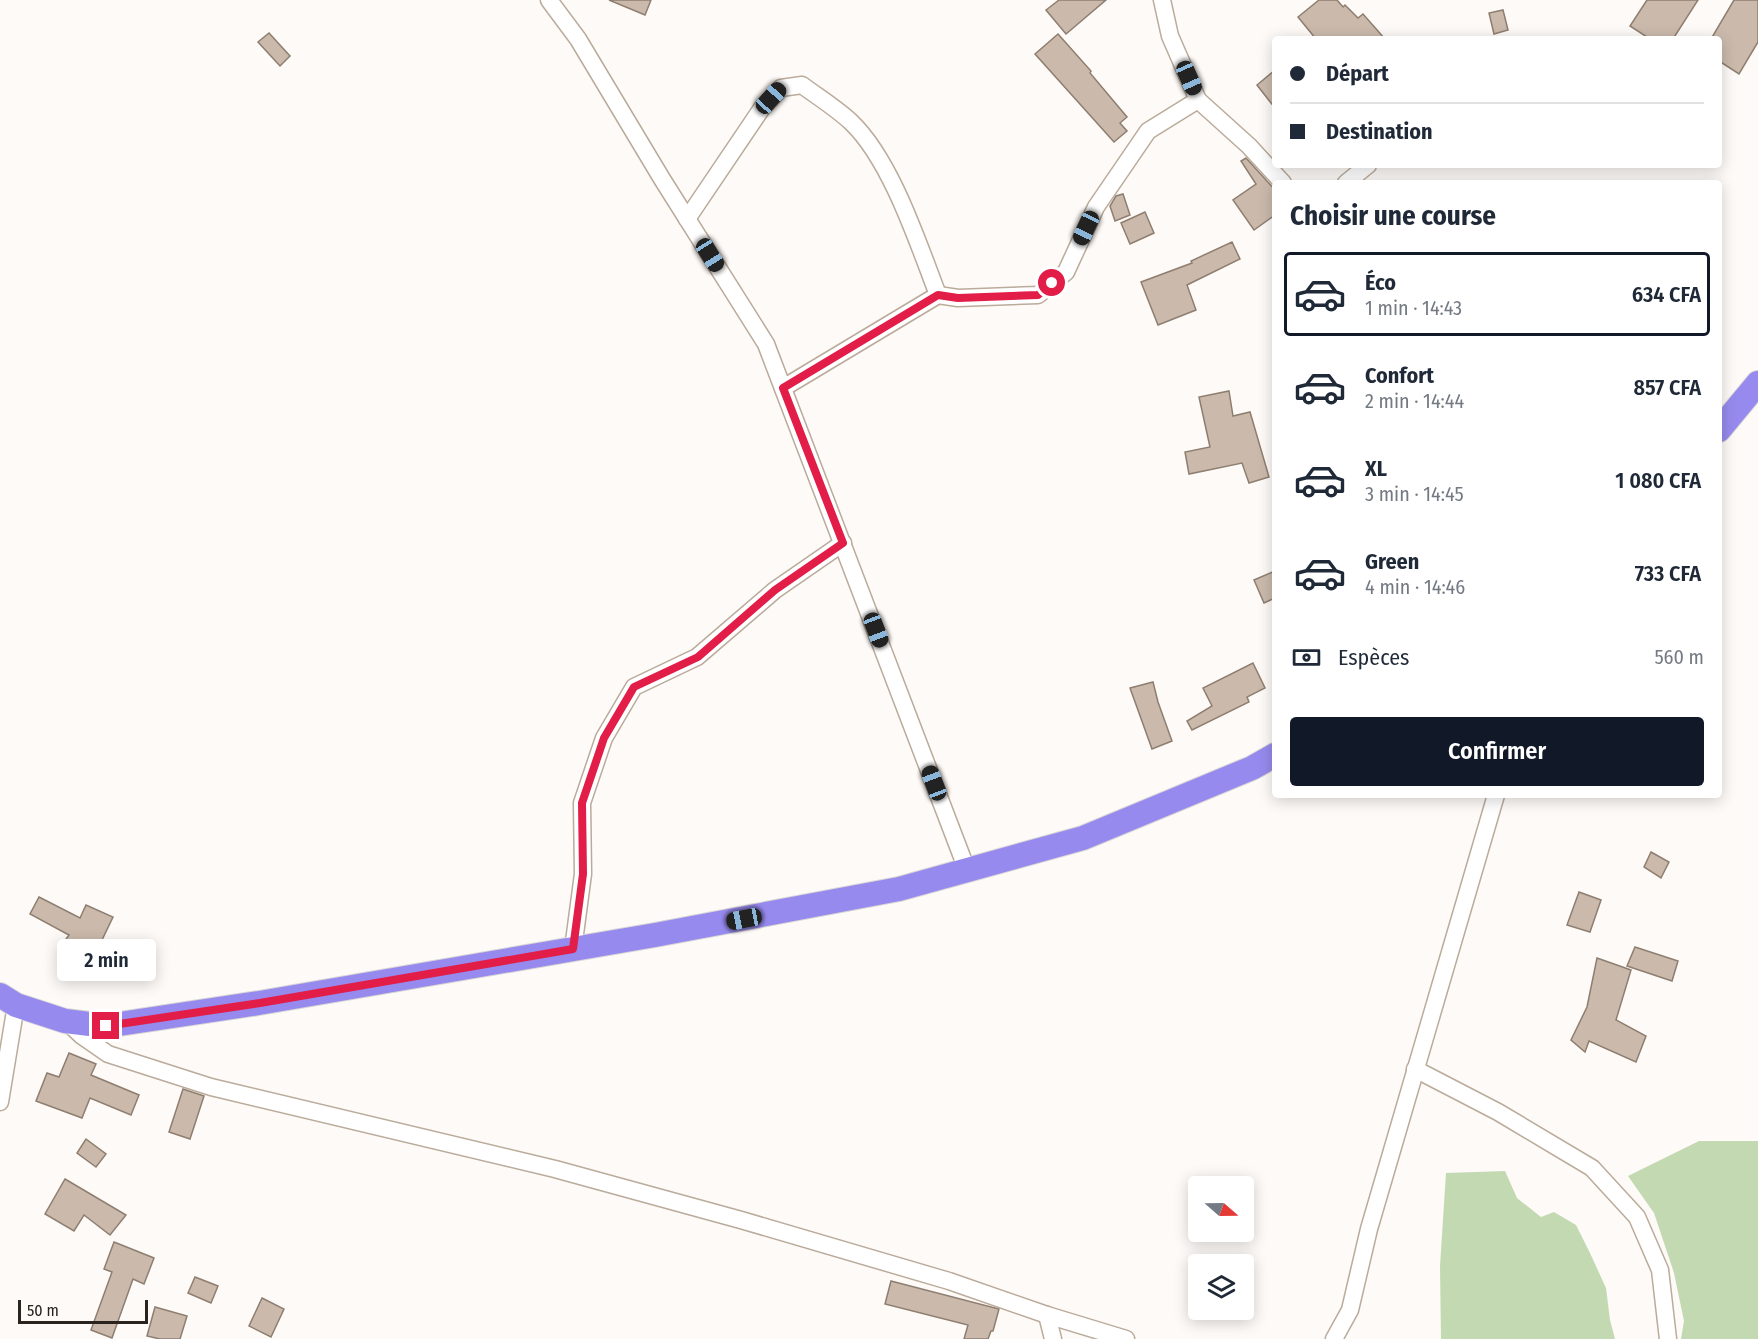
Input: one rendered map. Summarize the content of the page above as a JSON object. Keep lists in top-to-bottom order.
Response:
{
  "scale_bar": "50 m",
  "north": "right",
  "page": {
    "banner": ["Départ", "Destination"],
    "heading": "Choisir une course",
    "list": [
      {
        "name": "Éco",
        "note": "1 min · 14:43",
        "value": "634 CFA"
      },
      {
        "name": "Confort",
        "note": "2 min · 14:44",
        "value": "857 CFA"
      },
      {
        "name": "XL",
        "note": "3 min · 14:45",
        "value": "1 080 CFA"
      },
      {
        "name": "Green",
        "note": "4 min · 14:46",
        "value": "733 CFA"
      }
    ],
    "pay": ["Espèces", "560 m"],
    "buttons": "Confirmer",
    "bubble": "2 min",
    "scale": "50 m"
  }
}
